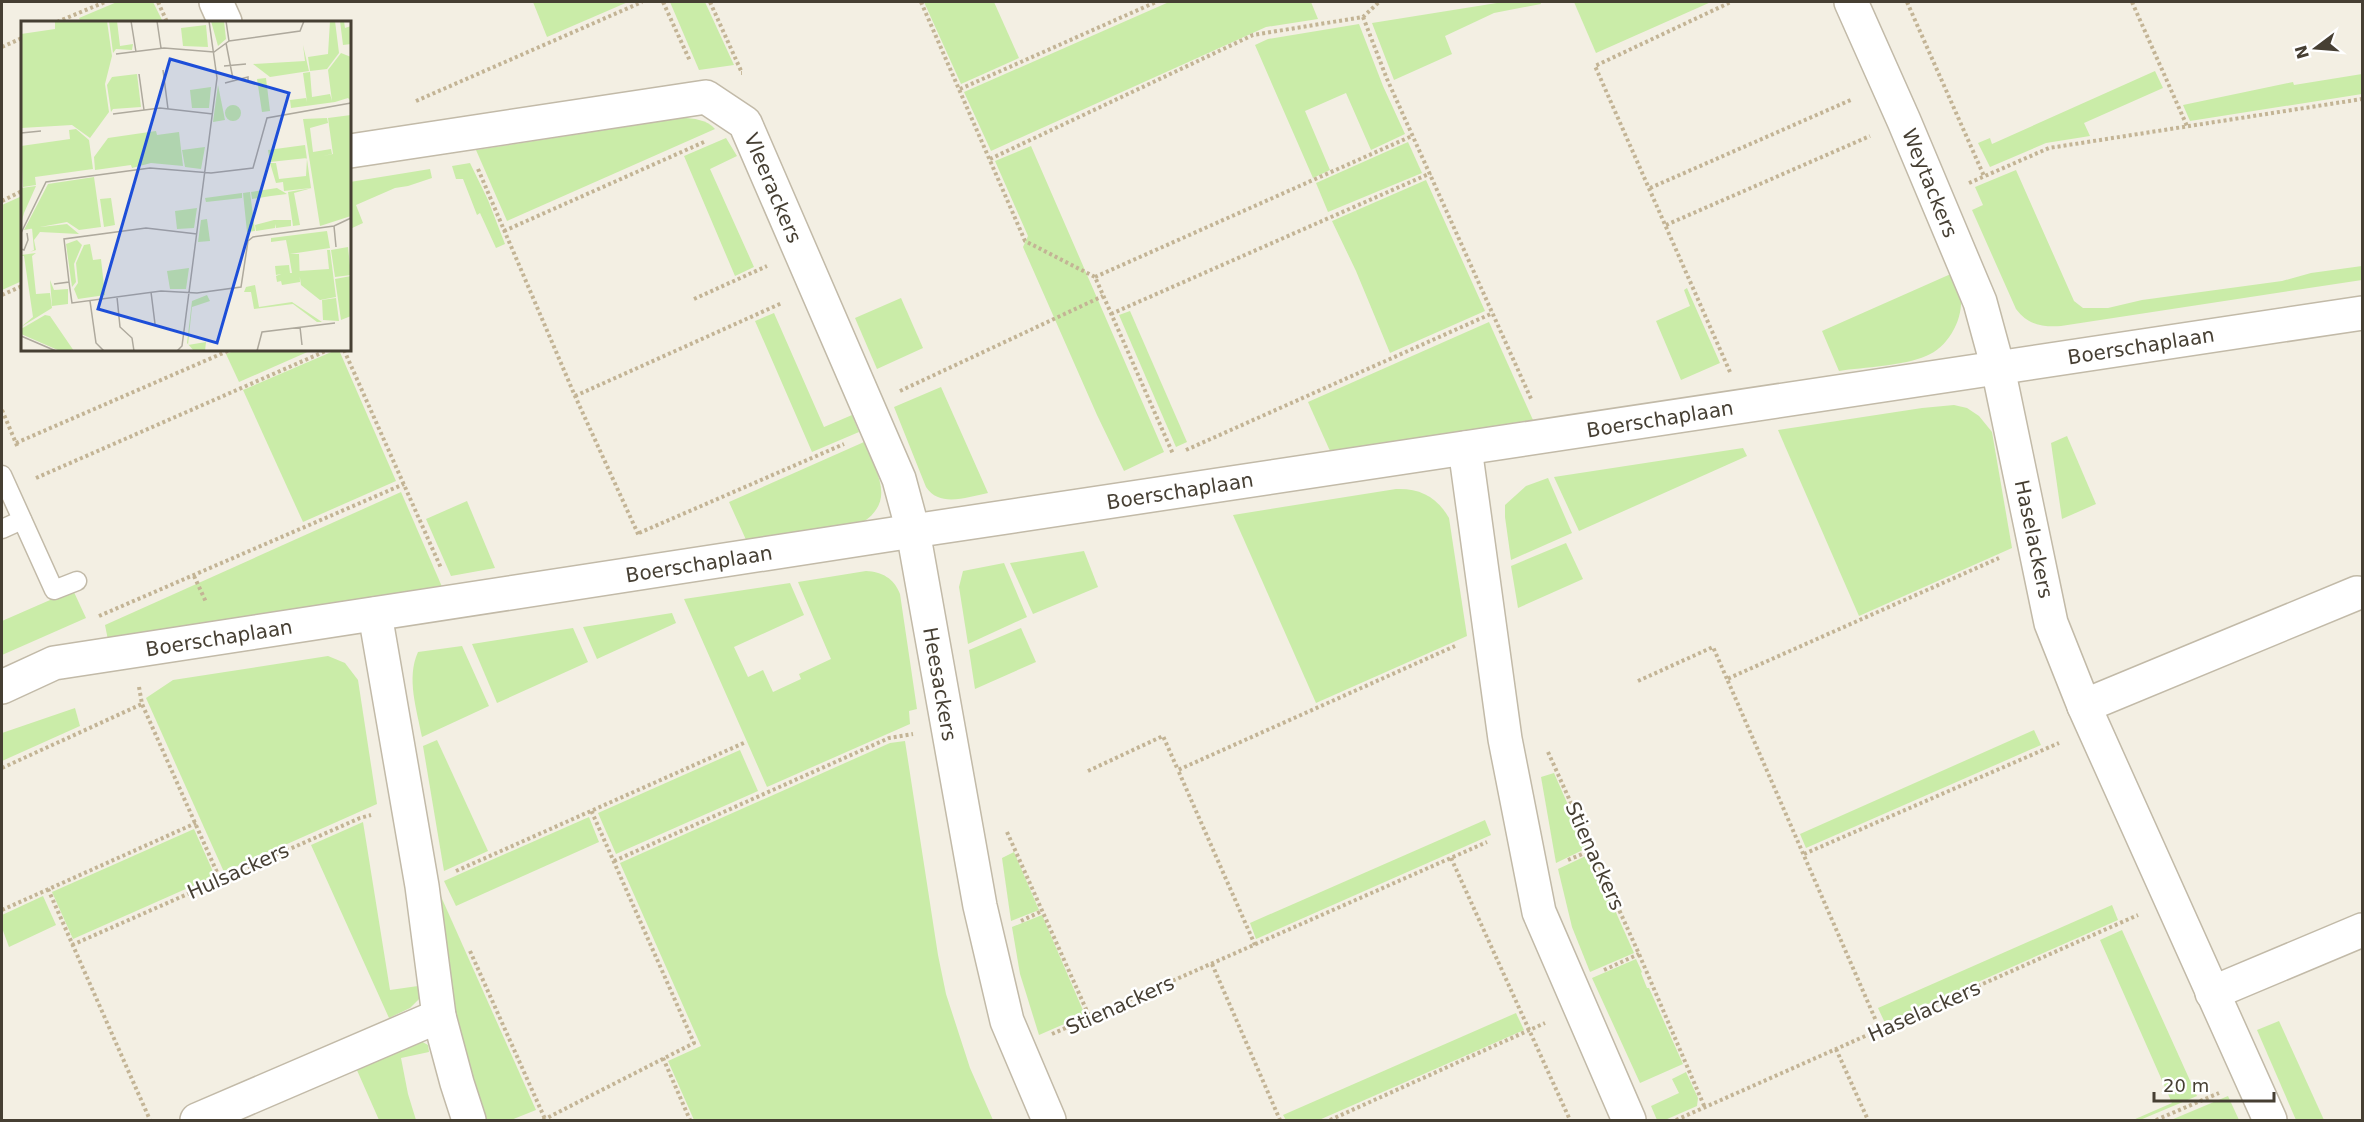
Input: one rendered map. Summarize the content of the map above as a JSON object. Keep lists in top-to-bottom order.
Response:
{
  "streets": {
    "street": [
      "Weytackers",
      "Vleerackers",
      "Boerschaplaan",
      "Haselackers",
      "Heesackers"
    ],
    "path": ["Stienackers", "Hulsackers"]
  },
  "crossings": [
    ["Weytackers", "Boerschaplaan"],
    ["Weytackers", "Haselackers"],
    ["Vleerackers", "Boerschaplaan"],
    ["Vleerackers", "Heesackers"],
    ["Boerschaplaan", "Haselackers"],
    ["Boerschaplaan", "Heesackers"],
    ["Haselackers", "Stienackers"],
    ["Heesackers", "Stienackers"]
  ],
  "scale_bar": "20 m",
  "north": "left"
}
